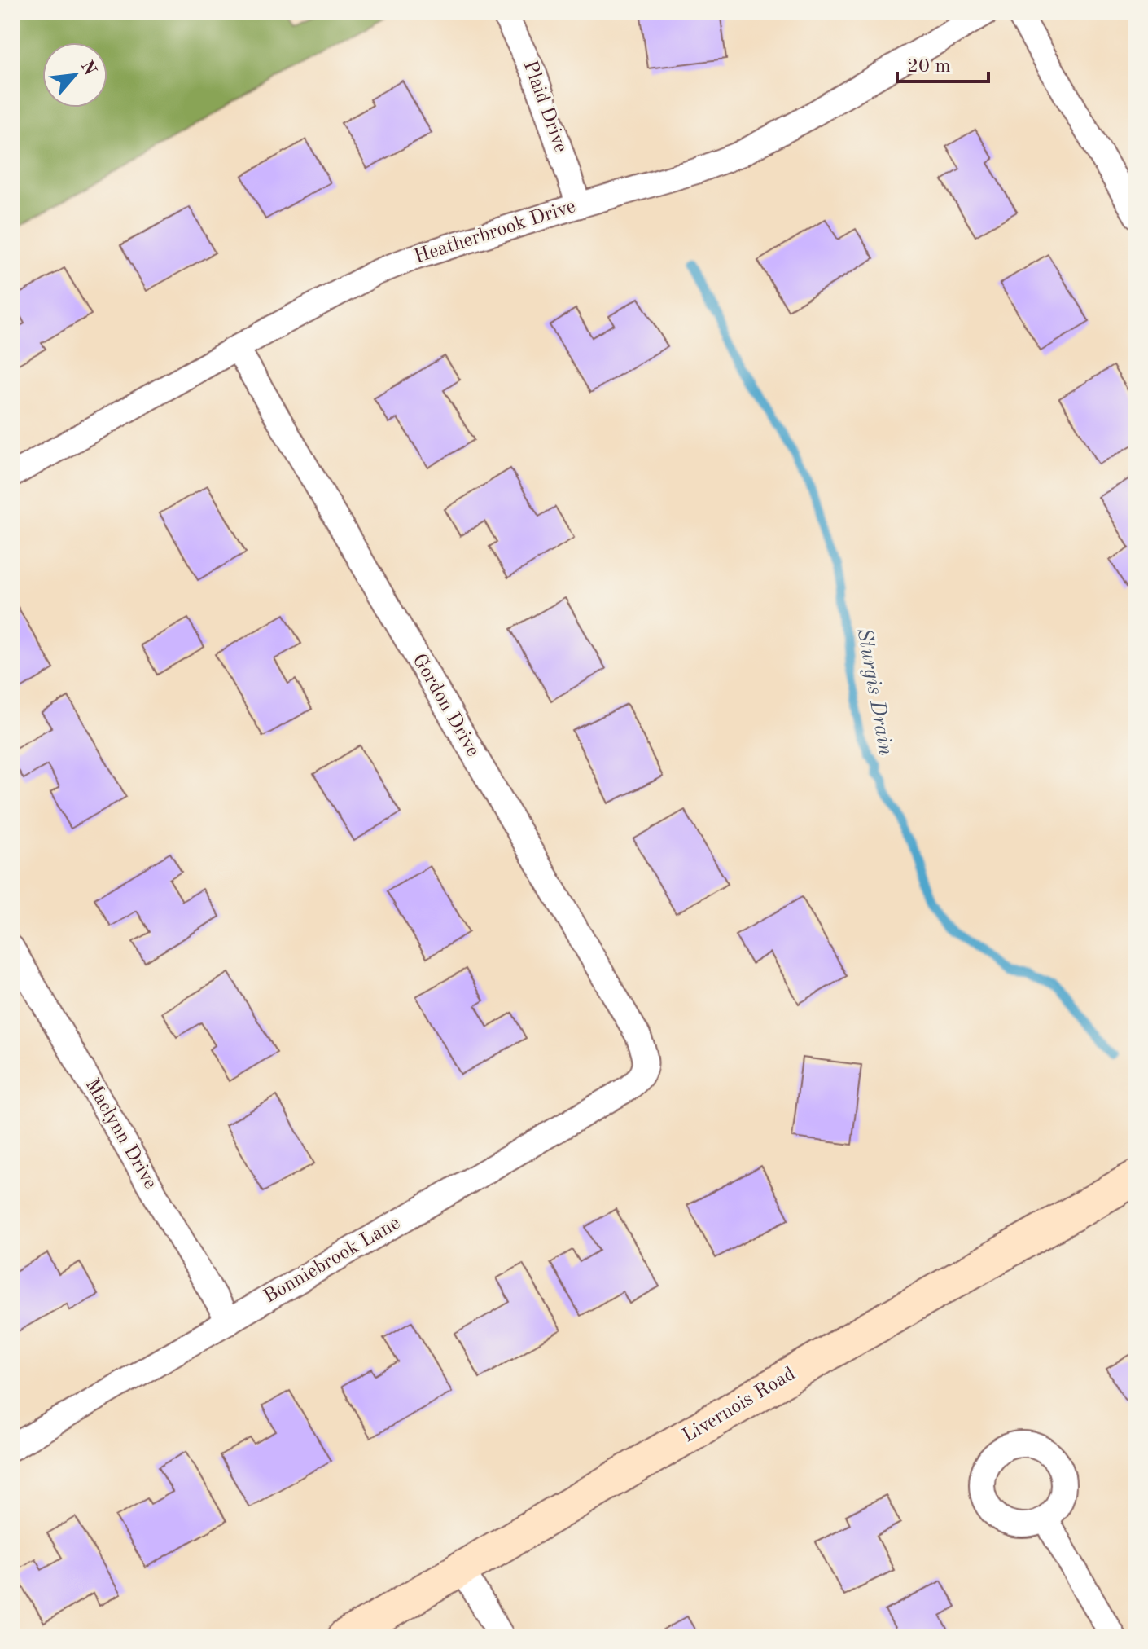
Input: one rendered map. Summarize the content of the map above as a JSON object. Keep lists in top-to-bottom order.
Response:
{
  "streets": {
    "main road": ["Livernois Road"],
    "street": [
      "Plaid Drive",
      "Heatherbrook Drive",
      "Gordon Drive",
      "Maclynn Drive",
      "Bonniebrook Lane"
    ]
  },
  "crossings": [
    ["Plaid Drive", "Heatherbrook Drive"],
    ["Heatherbrook Drive", "Gordon Drive"],
    ["Gordon Drive", "Bonniebrook Lane"],
    ["Maclynn Drive", "Bonniebrook Lane"]
  ],
  "water": ["Sturgis Drain"],
  "scale_bar": "20 m",
  "north": "top right"
}
